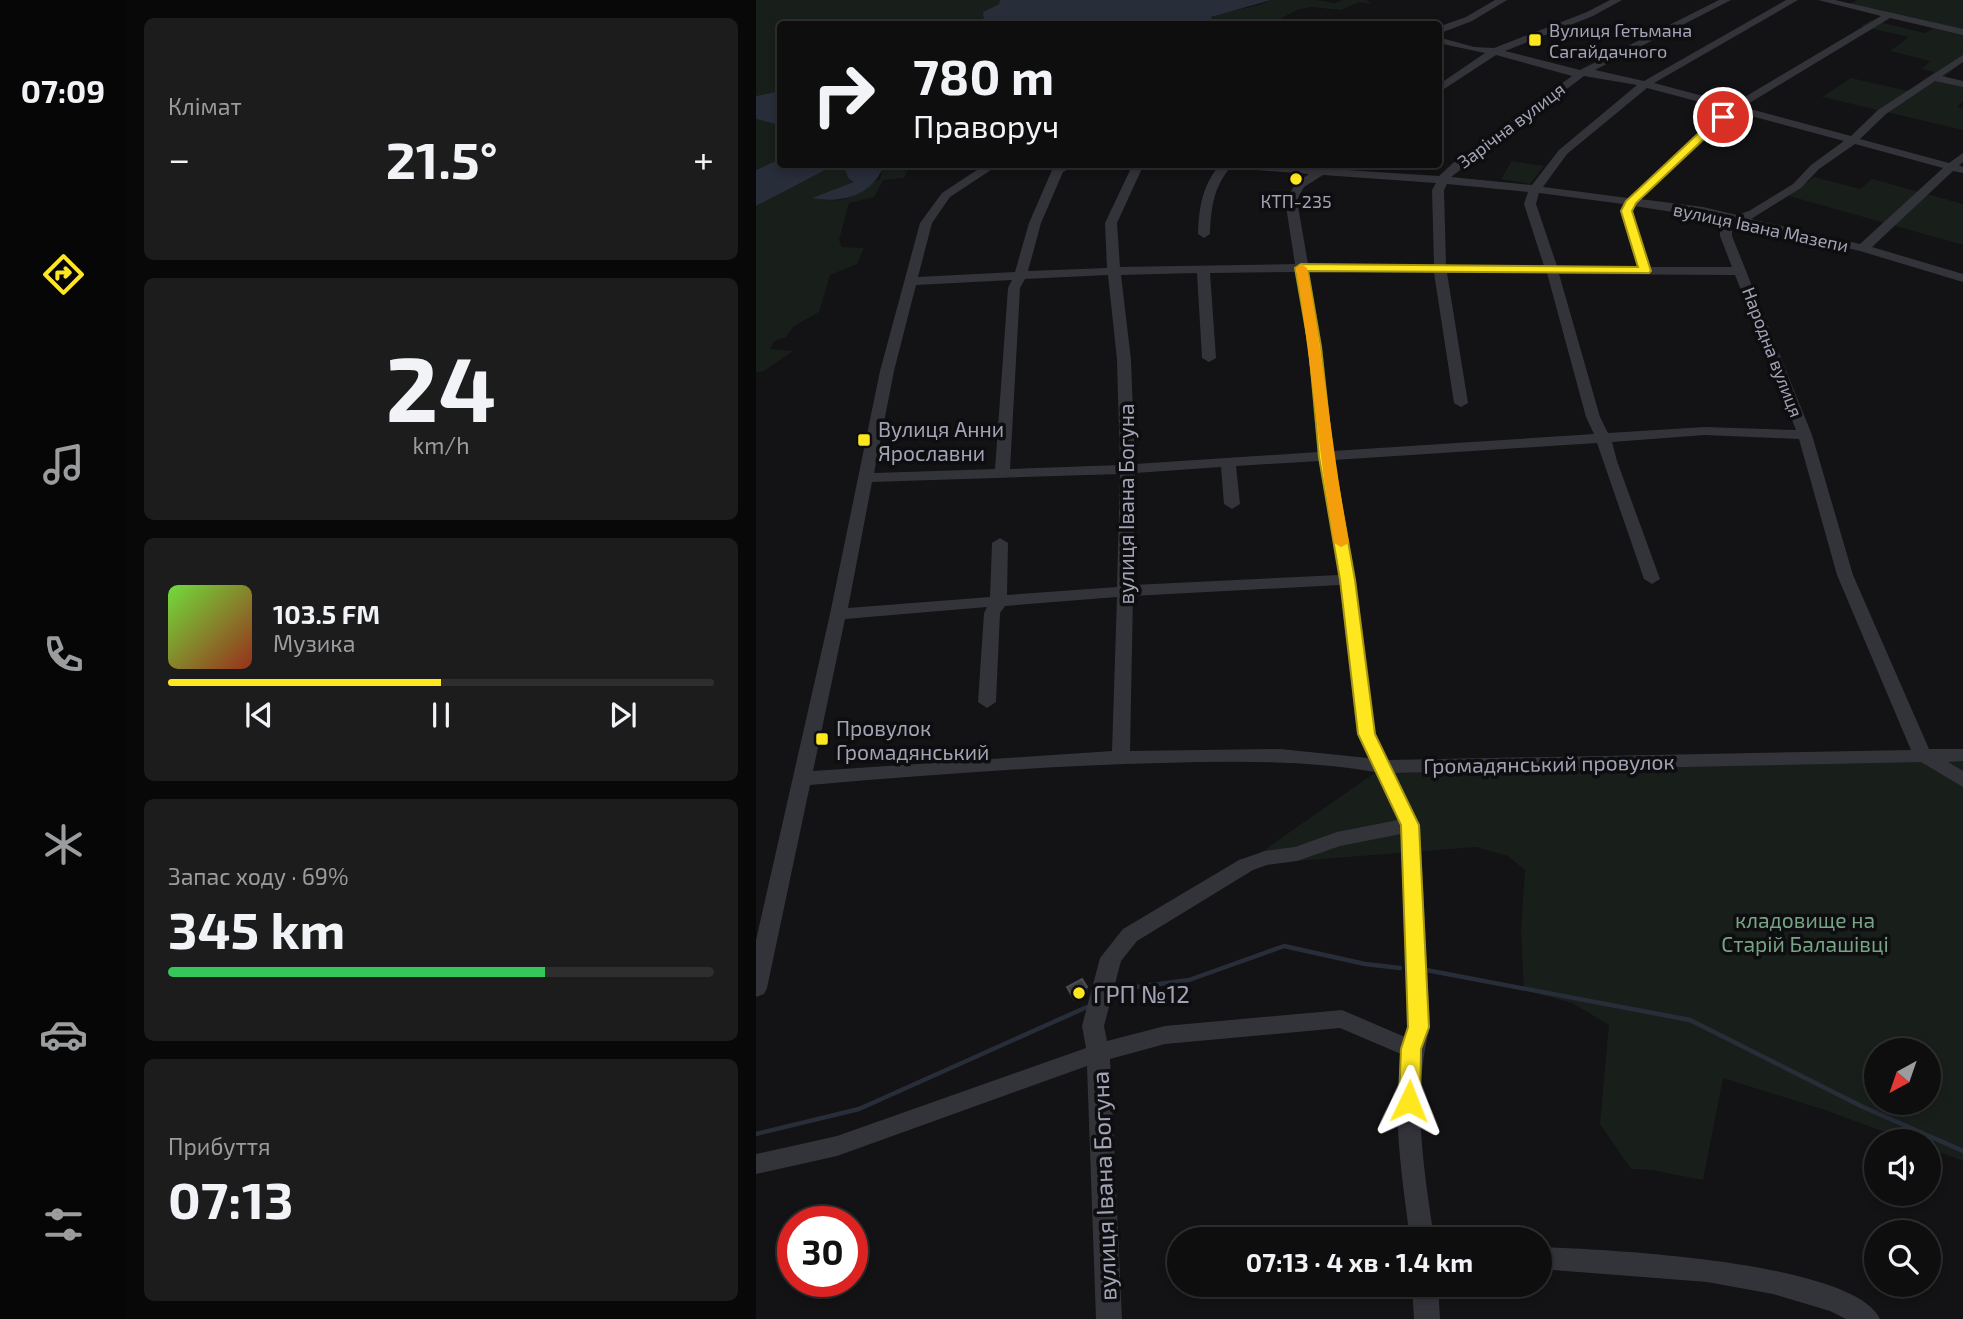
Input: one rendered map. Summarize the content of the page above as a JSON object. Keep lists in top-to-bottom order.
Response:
{
  "streets": {
    "street": [
      "Зарічна вулиця",
      "вулиця Івана Мазепи",
      "Народна вулиця",
      "вулиця Івана Богуна",
      "Громадянський провулок"
    ]
  },
  "crossings": [
    ["Зарічна вулиця", "вулиця Івана Мазепи"],
    ["вулиця Івана Мазепи", "Народна вулиця"],
    ["Народна вулиця", "Громадянський провулок"],
    ["вулиця Івана Богуна", "Громадянський провулок"]
  ],
  "parks": ["кладовище на Старій Балашівці"],
  "places": {
    "transit": ["Вулиця Гетьмана Сагайдачного", "Вулиця Анни Ярославни", "Провулок Громадянський"],
    "other": ["КТП-235", "ГРП №12"]
  },
  "north": "bottom left",
  "page": {
    "tabs": "07:09",
    "tile": [
      "Клімат",
      ["24", "km/h"],
      ["Запас ходу · 69%", "345 km"],
      ["Прибуття", "07:13"]
    ],
    "turn": ["780 m", "Праворуч"],
    "heat": ["−", "21.5°", "+"],
    "song": ["103.5 FM", "Музика"],
    "limit": "30",
    "trip": "07:13 · 4 хв · 1.4 km"
  }
}
